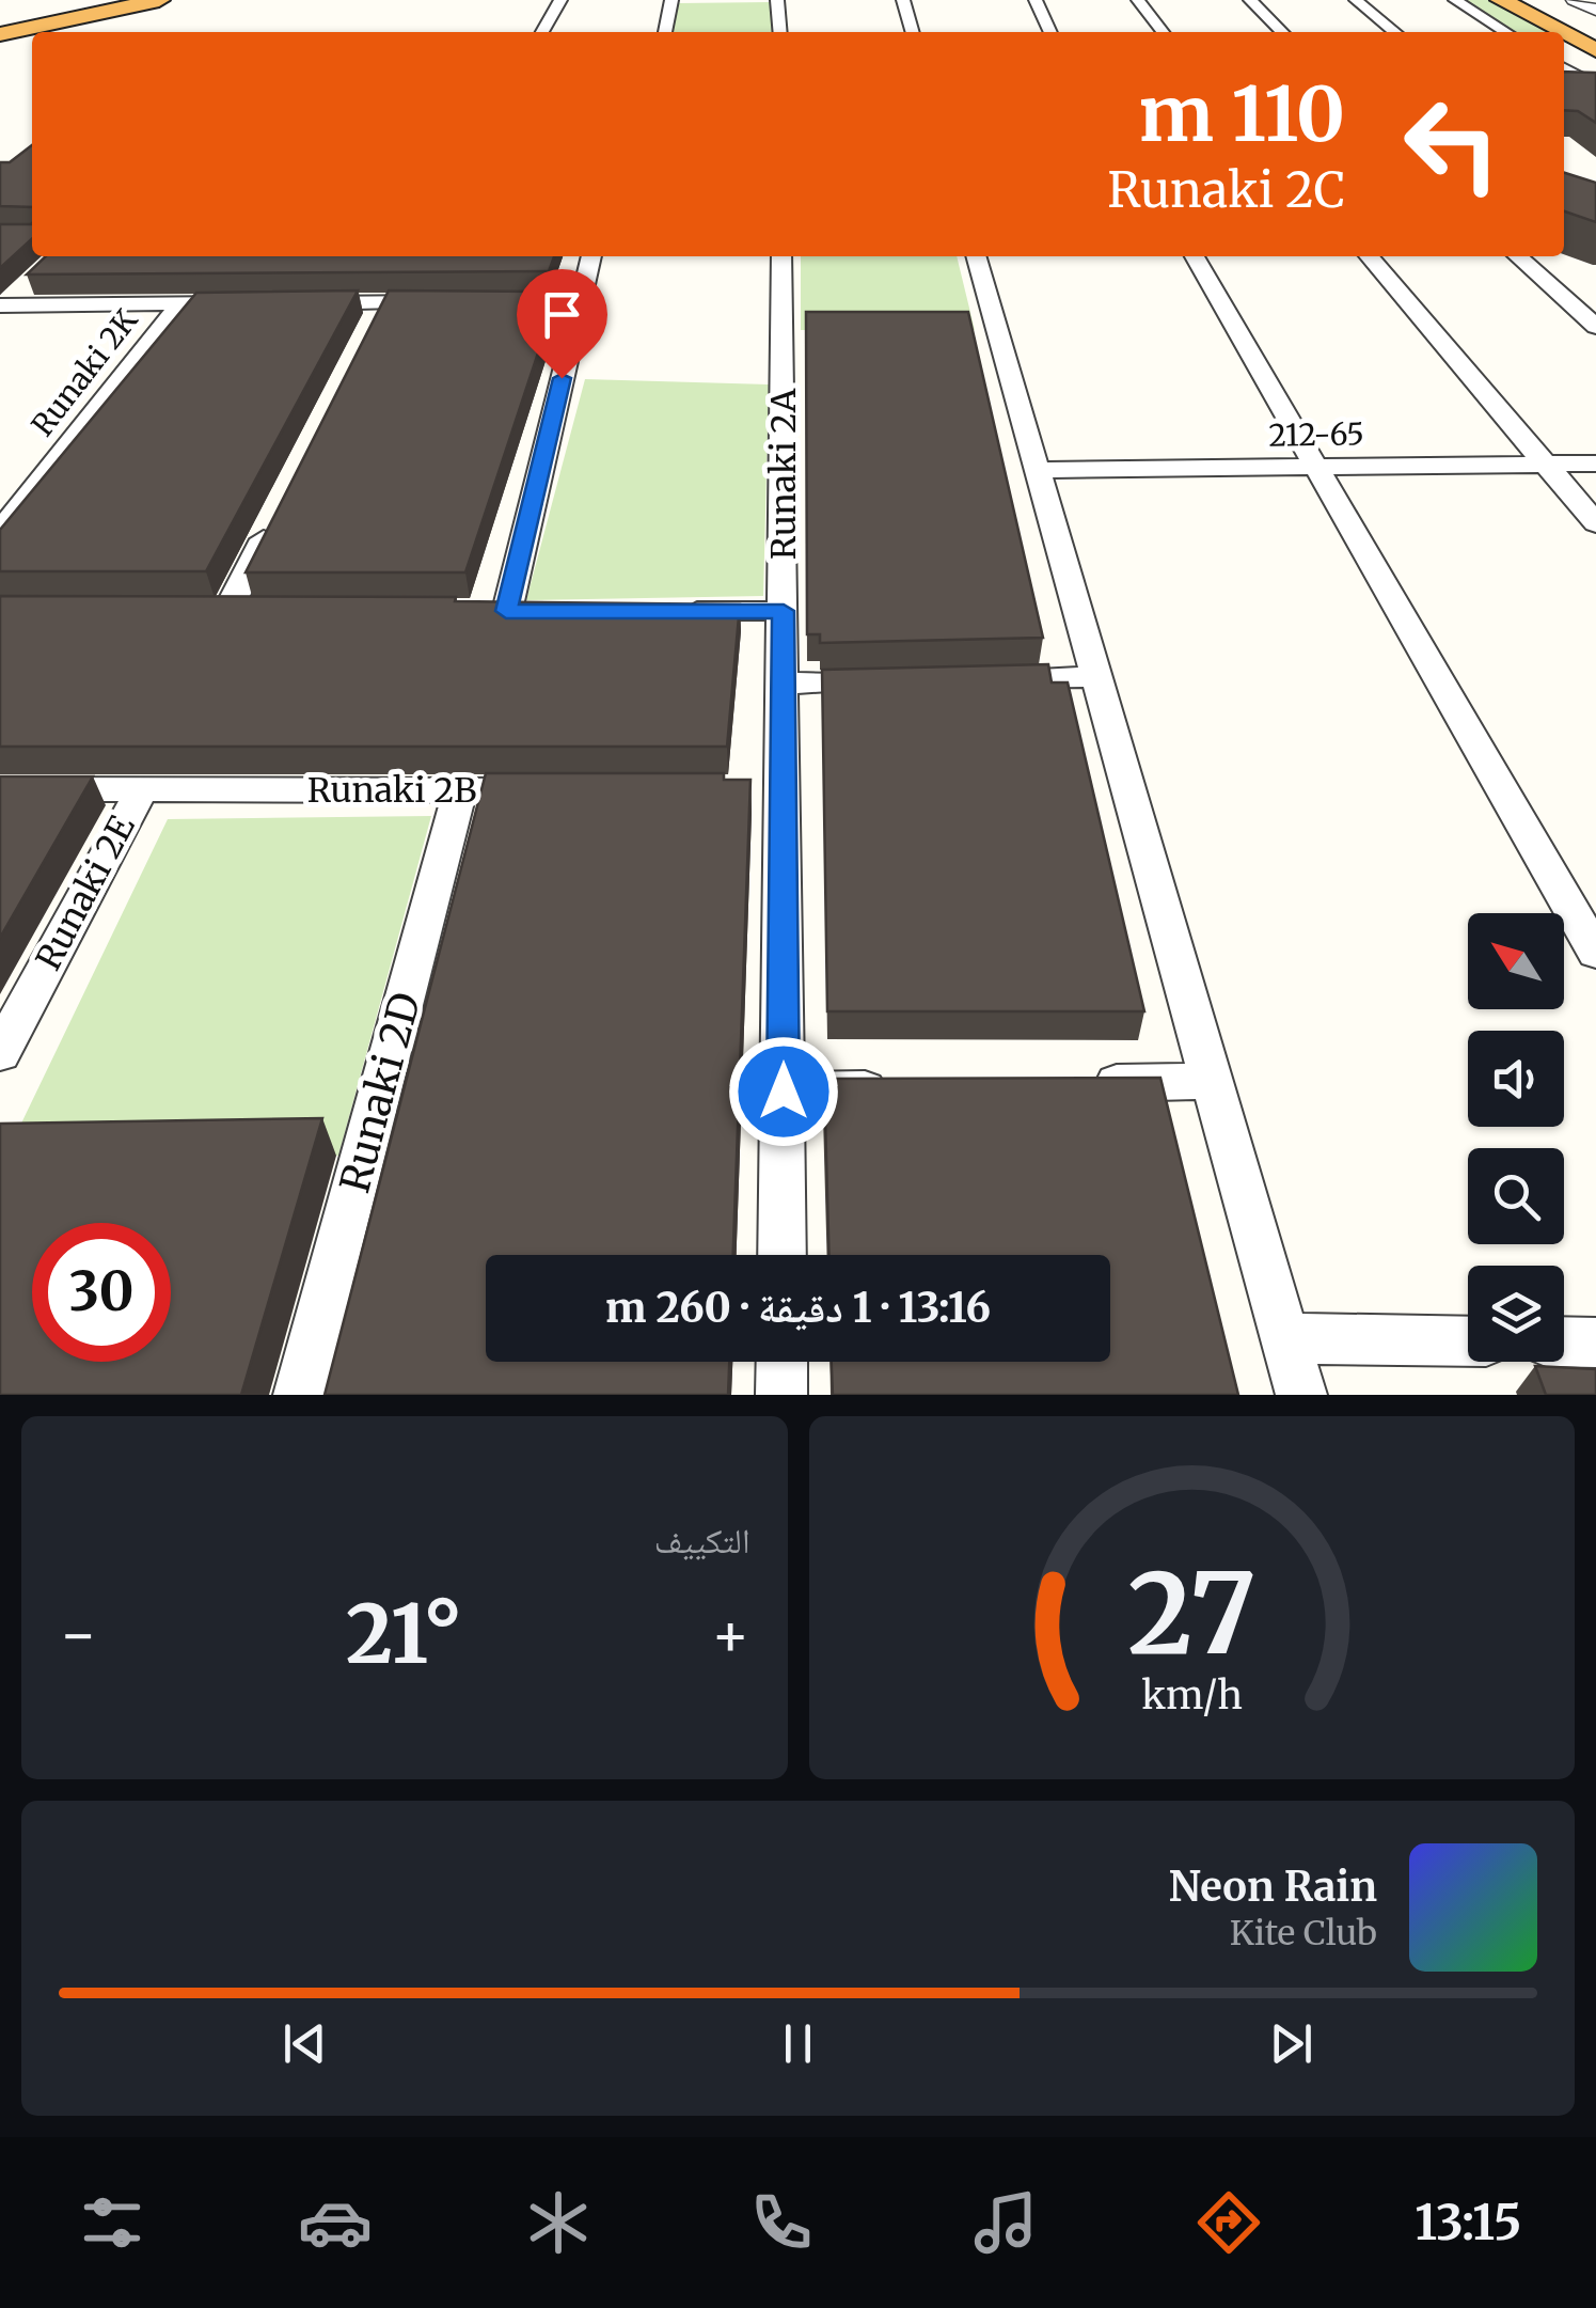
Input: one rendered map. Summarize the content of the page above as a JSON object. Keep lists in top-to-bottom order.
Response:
{
  "streets": {
    "street": [
      "Runaki 2K",
      "212-65",
      "Runaki 2A",
      "Runaki 2B",
      "Runaki 2E",
      "Runaki 2D"
    ]
  },
  "crossings": [
    ["Runaki 2B", "Runaki 2E"],
    ["Runaki 2B", "Runaki 2D"]
  ],
  "north": "top left",
  "page": {
    "turn": ["110 m", "Runaki 2C"],
    "limit": "30",
    "trip": "13:16 · 1 دقيقة · 260 m",
    "tile": "التكييف",
    "heat": ["−", "21°", "+"],
    "song": ["Neon Rain", "Kite Club"],
    "tabs": "13:15",
    "gauge": ["27", "km/h"]
  }
}
